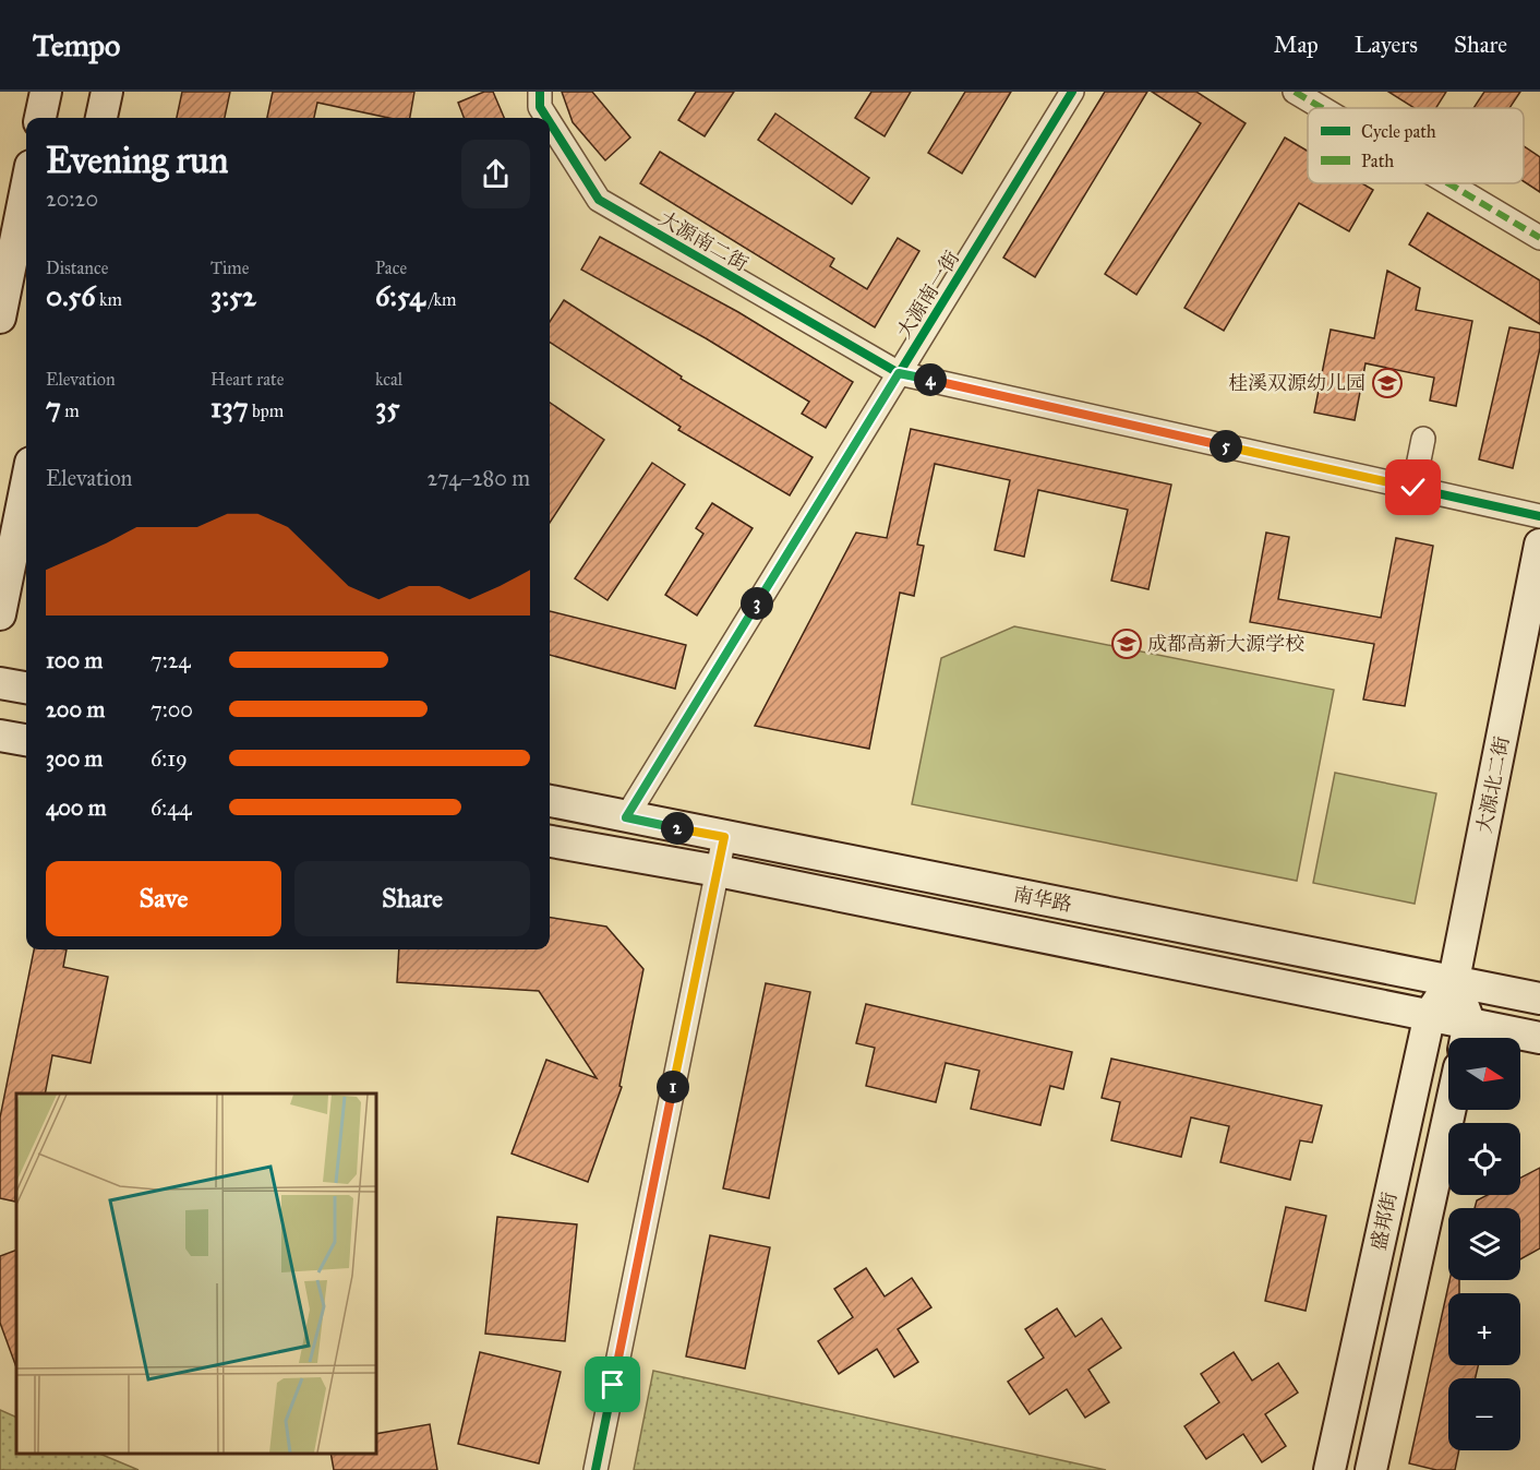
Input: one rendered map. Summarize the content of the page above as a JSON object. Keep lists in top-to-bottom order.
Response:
{
  "streets": {
    "main road": ["大源北二街", "南华路", "盛邦街"],
    "street": ["大源南二街", "大源南一街"]
  },
  "crossings": [
    ["大源南二街", "大源南一街"],
    ["大源南一街", "南华路"],
    ["大源北二街", "南华路"],
    ["大源北二街", "盛邦街"],
    ["南华路", "盛邦街"]
  ],
  "places": {
    "school or university": ["桂溪双源幼儿园", "成都高新大源学校"]
  },
  "legend": ["Cycle path", "Path"],
  "north": "right",
  "page": {
    "header": "Tempo",
    "nav": ["Map", "Layers", "Share"],
    "heading": ["Evening run", "20:20"],
    "stats": [
      ["Distance", "0.56 km"],
      ["Time", "3:52"],
      ["Pace", "6:54 /km"],
      ["Elevation", "7 m"],
      ["Heart rate", "137 bpm"],
      ["kcal", "35"]
    ],
    "pins": [
      "4",
      "5",
      "3",
      "2",
      "1"
    ],
    "chart": ["Elevation", "274–280 m"],
    "list": [
      {
        "name": "100 m",
        "note": "7:24"
      },
      {
        "name": "200 m",
        "note": "7:00"
      },
      {
        "name": "300 m",
        "note": "6:19"
      },
      {
        "name": "400 m",
        "note": "6:44"
      }
    ],
    "buttons": ["Save", "Share"],
    "map_buttons": ["+", "−"]
  }
}
